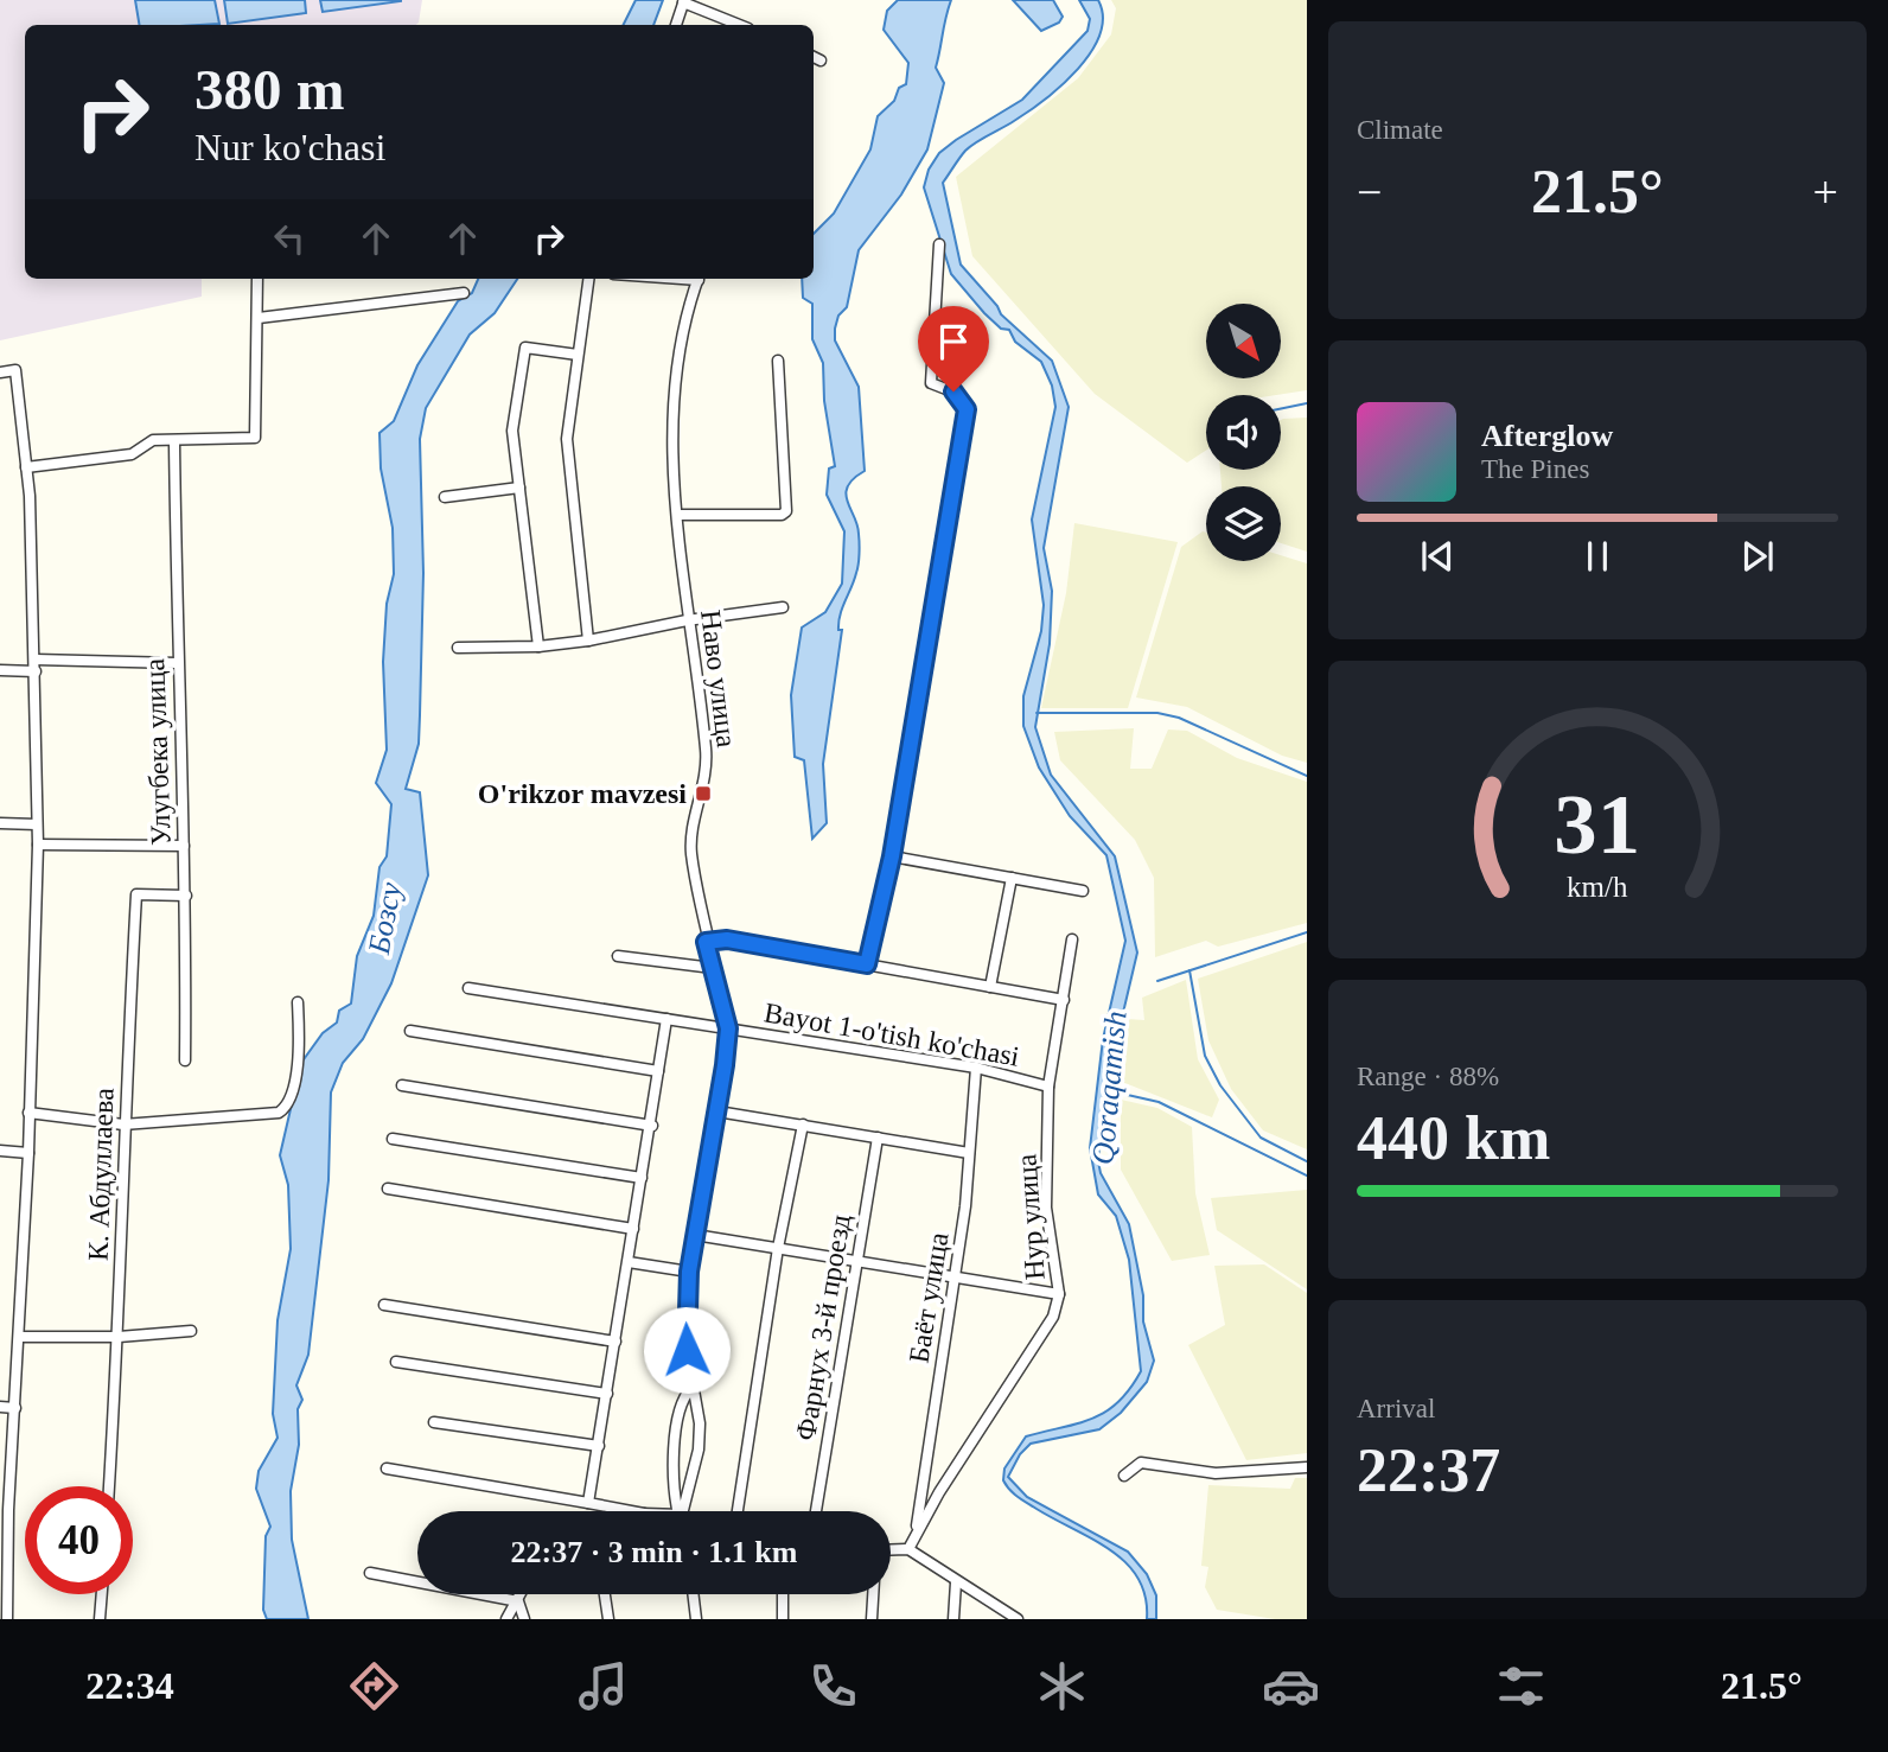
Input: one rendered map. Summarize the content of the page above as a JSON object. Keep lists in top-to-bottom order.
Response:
{
  "streets": {
    "street": [
      "Наво улица",
      "Улугбека улица",
      "Bayot 1-o'tish ko'chasi",
      "К. Абдуллаева",
      "Нур улица",
      "Баёт улица",
      "Фарнух 3-й проезд"
    ]
  },
  "crossings": [
    ["Наво улица", "Bayot 1-o'tish ko'chasi"],
    ["Улугбека улица", "К. Абдуллаева"],
    ["Bayot 1-o'tish ko'chasi", "Нур улица"],
    ["Bayot 1-o'tish ko'chasi", "Баёт улица"],
    ["Нур улица", "Баёт улица"]
  ],
  "water": ["Бозсу", "Qoraqamish"],
  "places": {
    "transit": ["O'rikzor mavzesi"]
  },
  "north": "bottom right",
  "page": {
    "tile": [
      "Climate",
      ["Range · 88%", "440 km"],
      ["Arrival", "22:37"]
    ],
    "turn": ["380 m", "Nur ko'chasi"],
    "heat": ["−", "21.5°", "+"],
    "song": ["Afterglow", "The Pines"],
    "limit": "40",
    "trip": "22:37 · 3 min · 1.1 km",
    "tabs": ["22:34", "21.5°"],
    "gauge": ["31", "km/h"]
  }
}
